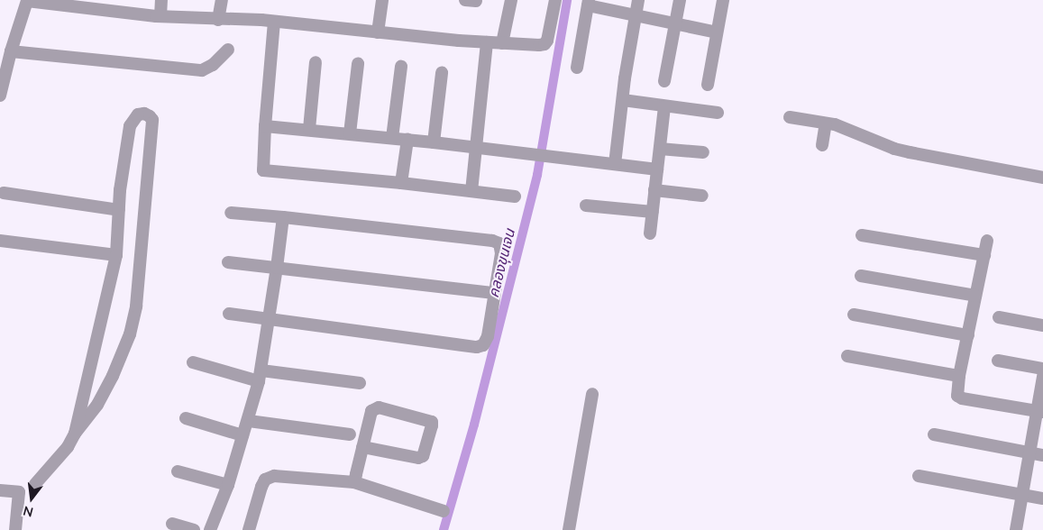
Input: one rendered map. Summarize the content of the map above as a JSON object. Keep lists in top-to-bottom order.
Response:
{
  "water": ["คลองขุนเจน"],
  "north": "bottom"
}
